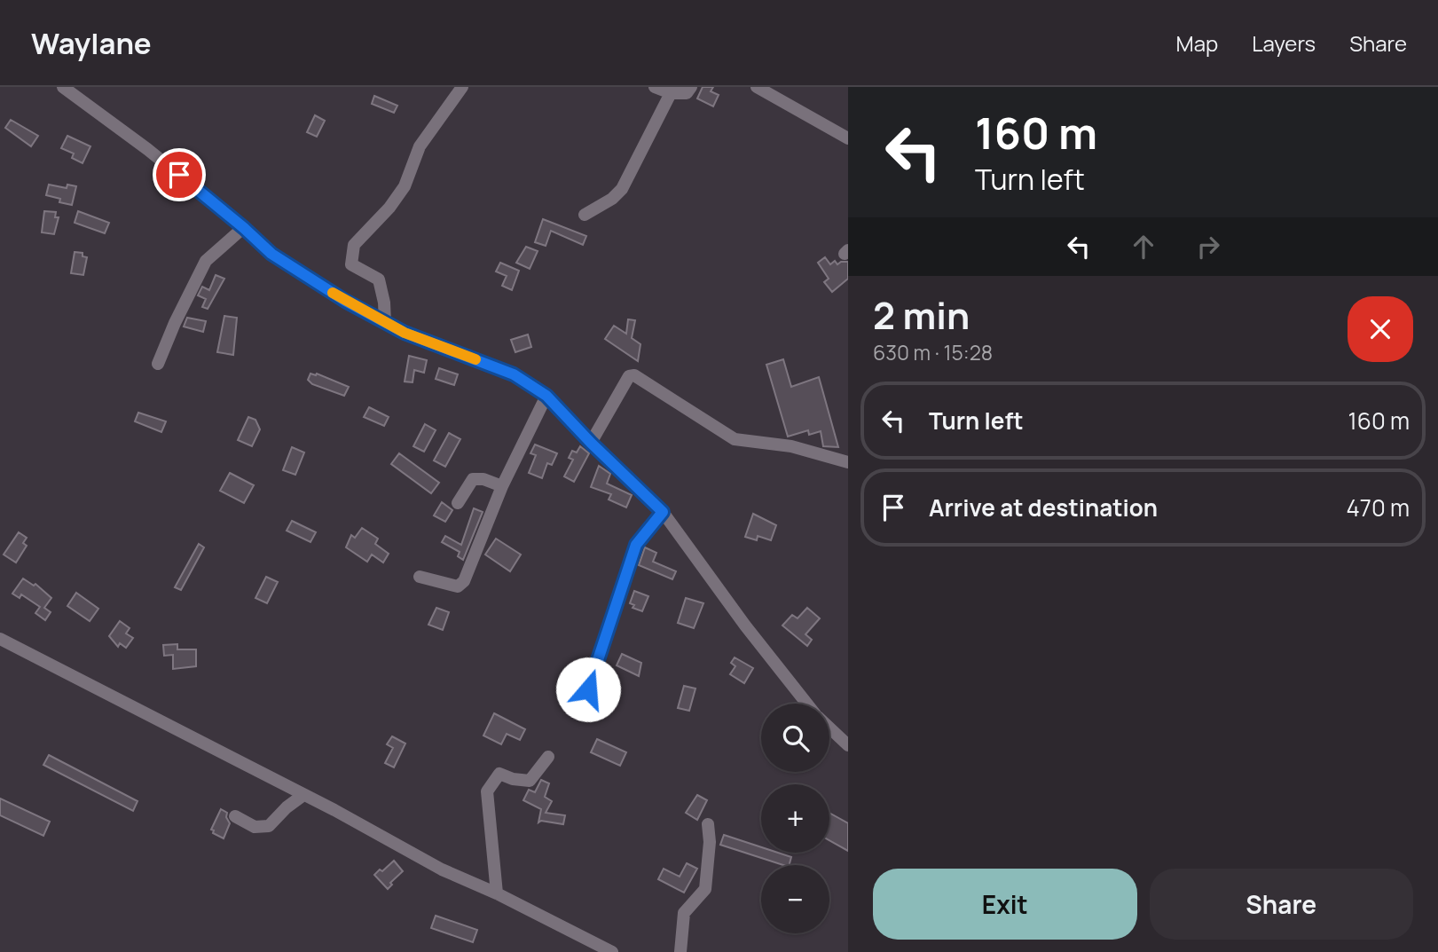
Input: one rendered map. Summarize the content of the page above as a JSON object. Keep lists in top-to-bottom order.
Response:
{
  "page": {
    "header": "Waylane",
    "nav": ["Map", "Layers", "Share"],
    "turn": ["160 m", "Turn left"],
    "heading": ["2 min", "630 m · 15:28"],
    "list": [
      {
        "name": "Turn left",
        "value": "160 m"
      },
      {
        "name": "Arrive at destination",
        "value": "470 m"
      }
    ],
    "map_buttons": ["+", "−"],
    "buttons": ["Exit", "Share"]
  }
}
